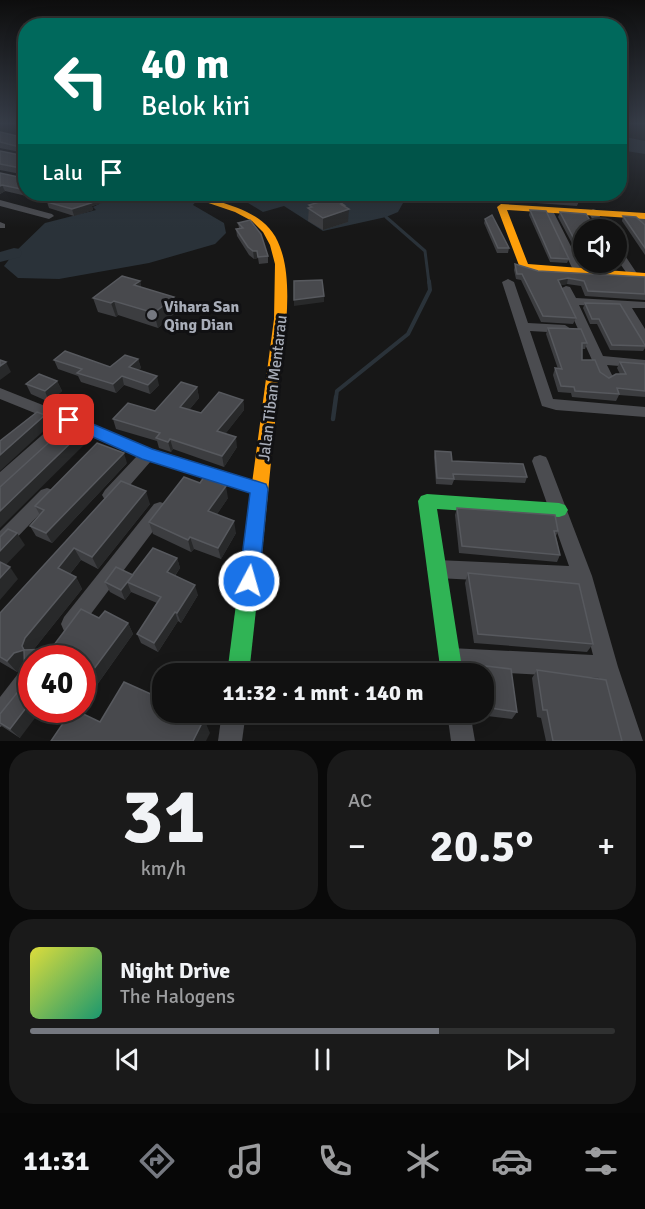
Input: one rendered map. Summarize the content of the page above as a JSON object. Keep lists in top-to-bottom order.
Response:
{
  "streets": {
    "street": ["Jalan Tiban Mentarau"]
  },
  "places": ["Vihara San Qing Dian"],
  "page": {
    "turn": ["40 m", "Belok kiri"],
    "then": "Lalu",
    "limit": "40",
    "trip": "11:32 · 1 mnt · 140 m",
    "tile": [
      ["31", "km/h"],
      "AC"
    ],
    "heat": ["−", "20.5°", "+"],
    "song": ["Night Drive", "The Halogens"],
    "tabs": "11:31"
  }
}
